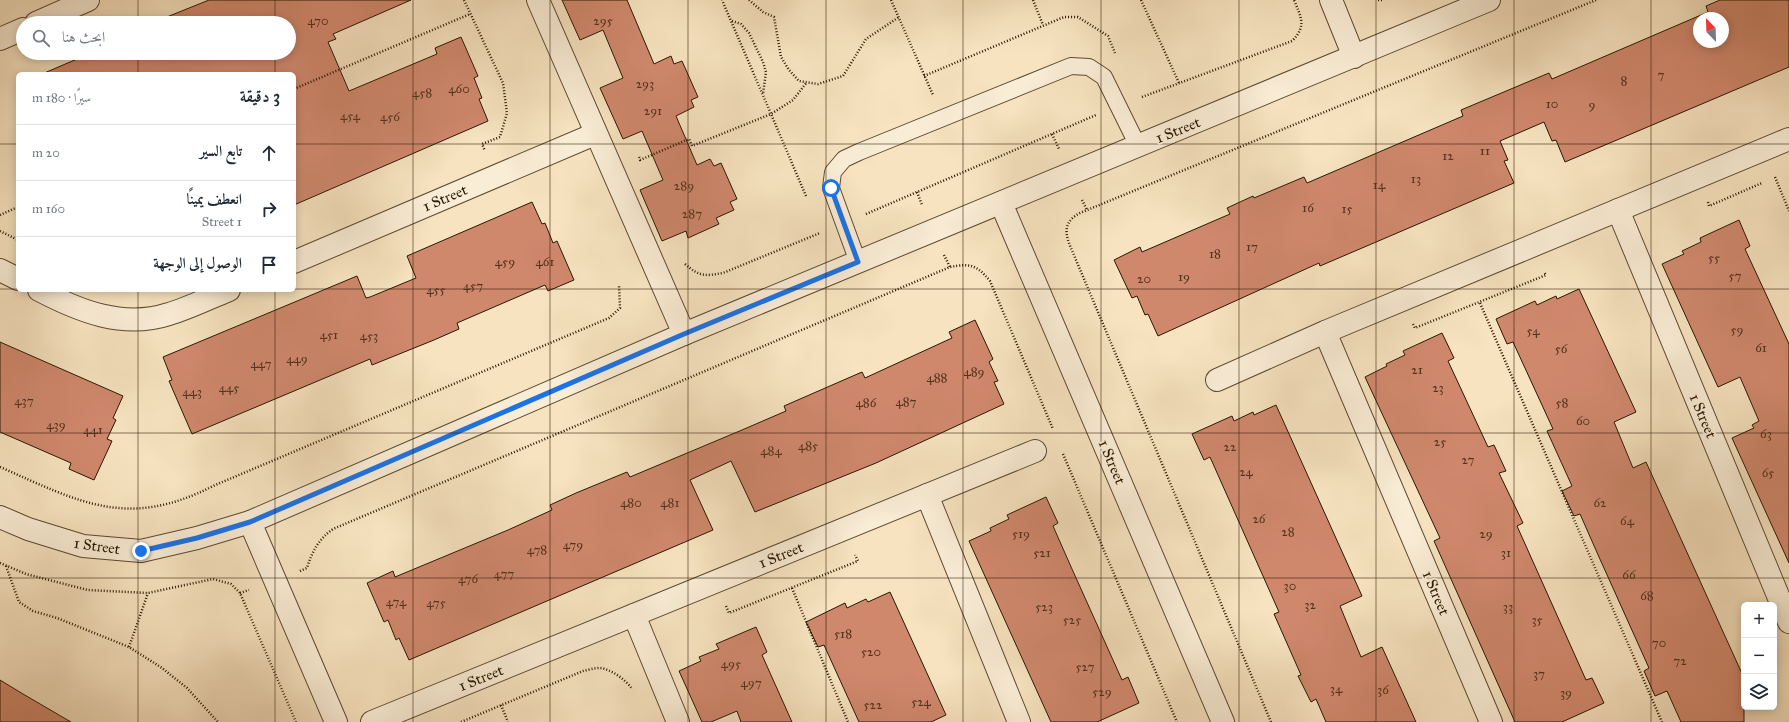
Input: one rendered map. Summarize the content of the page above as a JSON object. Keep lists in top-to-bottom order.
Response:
{
  "streets": {
    "street": ["1 Street"]
  },
  "house_numbers": [
    "470",
    "295",
    "7",
    "8",
    "293",
    "460",
    "458",
    "10",
    "9",
    "291",
    "454",
    "456",
    "11",
    "12",
    "13",
    "14",
    "289",
    "16",
    "15",
    "287",
    "17",
    "18",
    "55",
    "459",
    "461",
    "57",
    "19",
    "20",
    "457",
    "455",
    "59",
    "54",
    "451",
    "453",
    "61",
    "56",
    "449",
    "447",
    "21",
    "489",
    "488",
    "445",
    "23",
    "443",
    "437",
    "487",
    "486",
    "58",
    "60",
    "439",
    "441",
    "63",
    "25",
    "485",
    "22",
    "484",
    "27",
    "24",
    "65",
    "480",
    "481",
    "62",
    "26",
    "64",
    "28",
    "519",
    "29",
    "479",
    "478",
    "521",
    "31",
    "477",
    "66",
    "476",
    "30",
    "68",
    "474",
    "475",
    "32",
    "523",
    "33",
    "525",
    "35",
    "518",
    "70",
    "520",
    "72",
    "495",
    "527",
    "37",
    "497",
    "34",
    "36",
    "529",
    "39",
    "524",
    "522"
  ],
  "north": "top left",
  "page": {
    "search": "ابحث هنا",
    "heading": ["3 دقيقة", "سيرًا · 180 m"],
    "list": [
      ["تابع السير", "20 m"],
      ["انعطف يمينًا", "1 Street", "160 m"],
      "الوصول إلى الوجهة"
    ],
    "map_buttons": ["+", "−"]
  }
}
